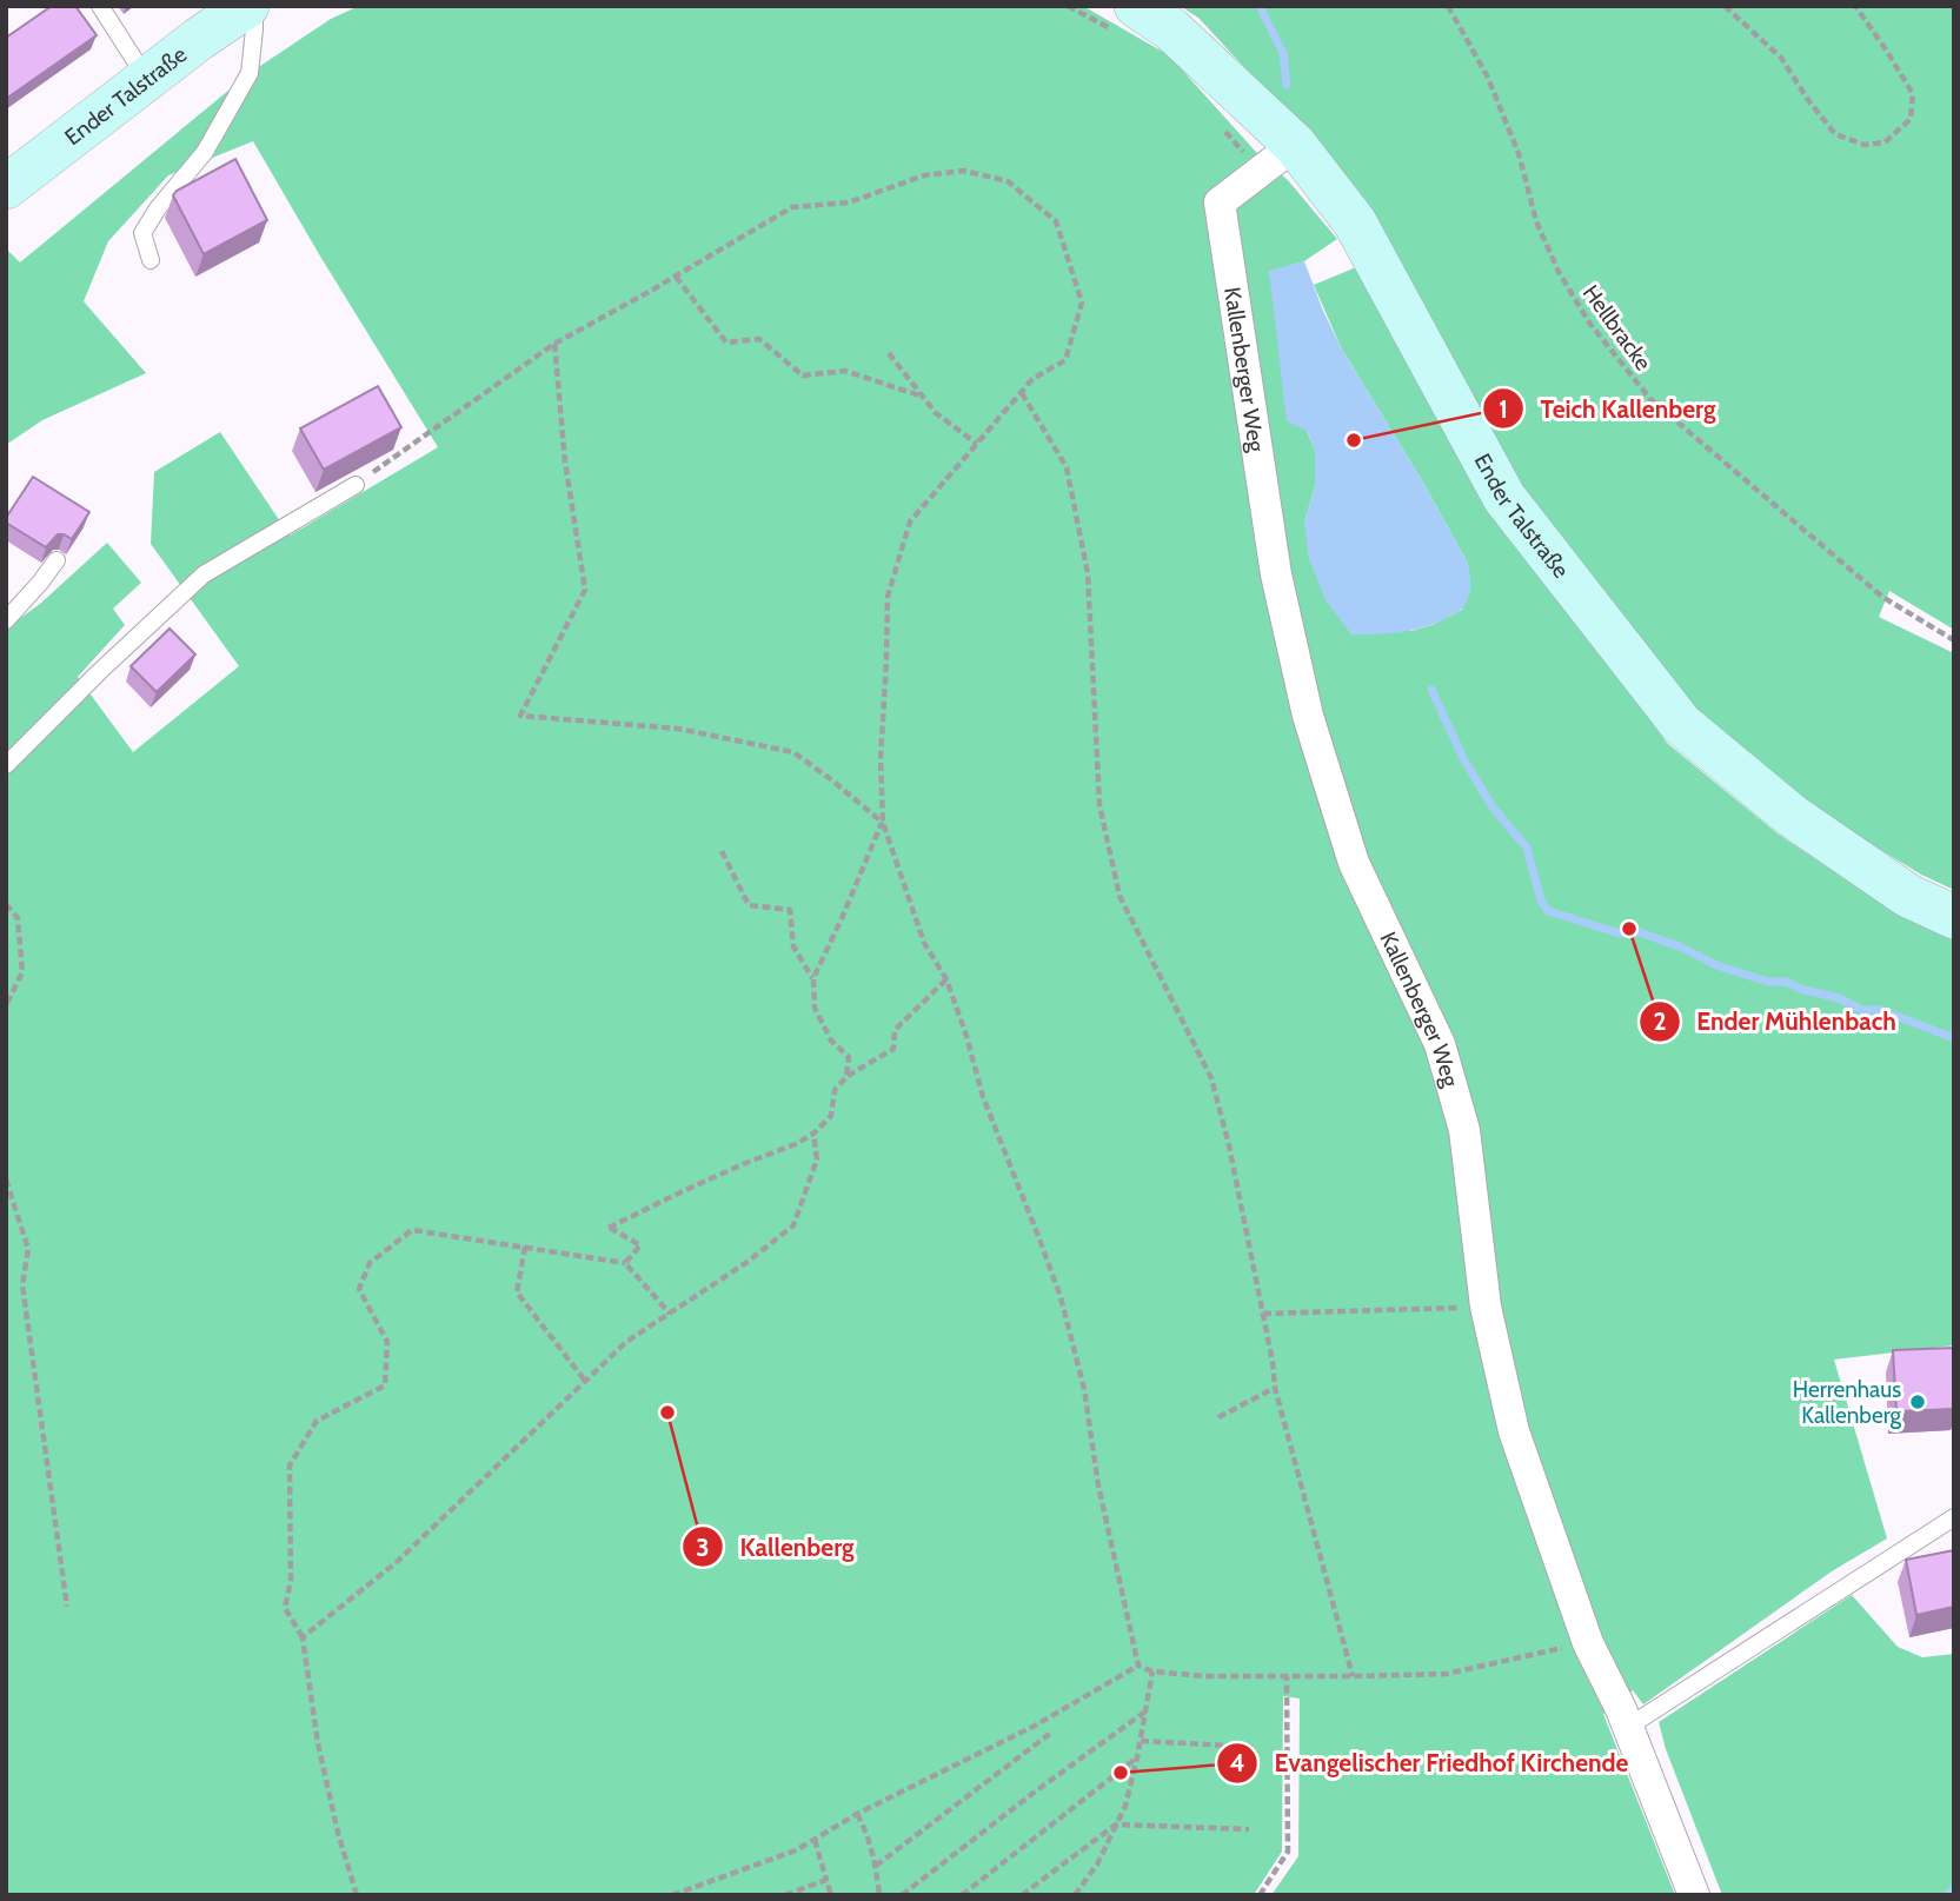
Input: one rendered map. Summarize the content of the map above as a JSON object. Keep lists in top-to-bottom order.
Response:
{
  "streets": {
    "main road": ["Ender Talstraße"],
    "street": ["Kallenberger Weg"],
    "path": ["Hellbracke"]
  },
  "crossings": [
    ["Ender Talstraße", "Kallenberger Weg"]
  ],
  "places": [
    "Teich Kallenberg",
    "Ender Mühlenbach",
    "Herrenhaus Kallenberg",
    "Kallenberg",
    "Evangelischer Friedhof Kirchende"
  ]
}
